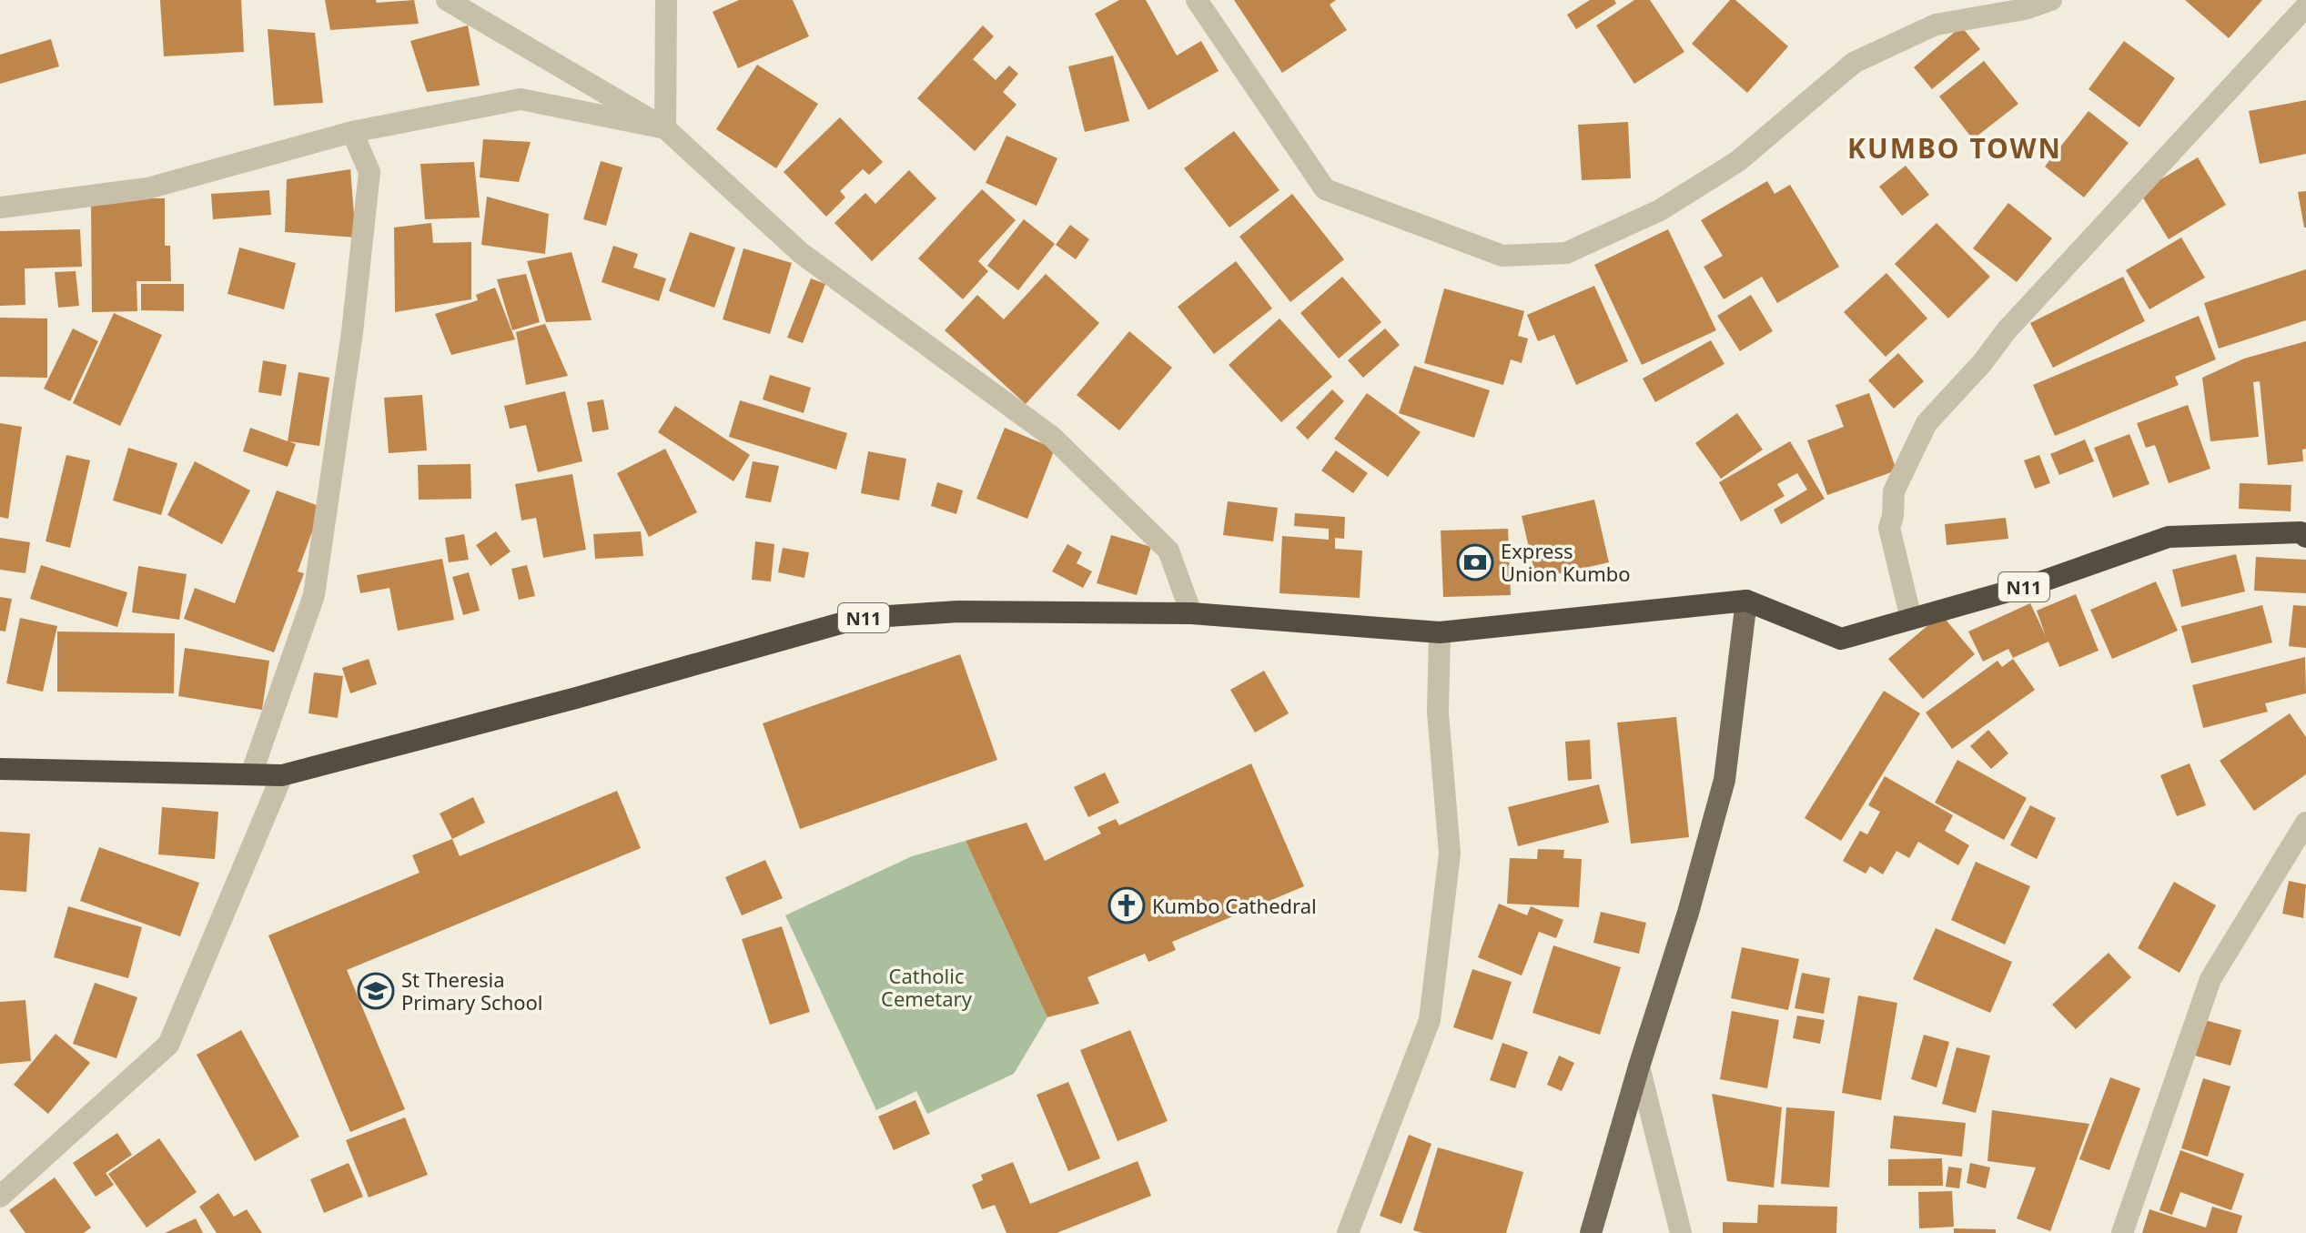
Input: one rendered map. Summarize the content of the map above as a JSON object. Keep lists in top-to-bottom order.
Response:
{
  "streets": {
    "highway": ["N11"]
  },
  "districts": ["KUMBO TOWN"],
  "parks": ["Catholic Cemetary"],
  "places": {
    "bank": ["Express Union Kumbo"],
    "church": ["Kumbo Cathedral"],
    "school or university": ["St Theresia Primary School"]
  }
}
